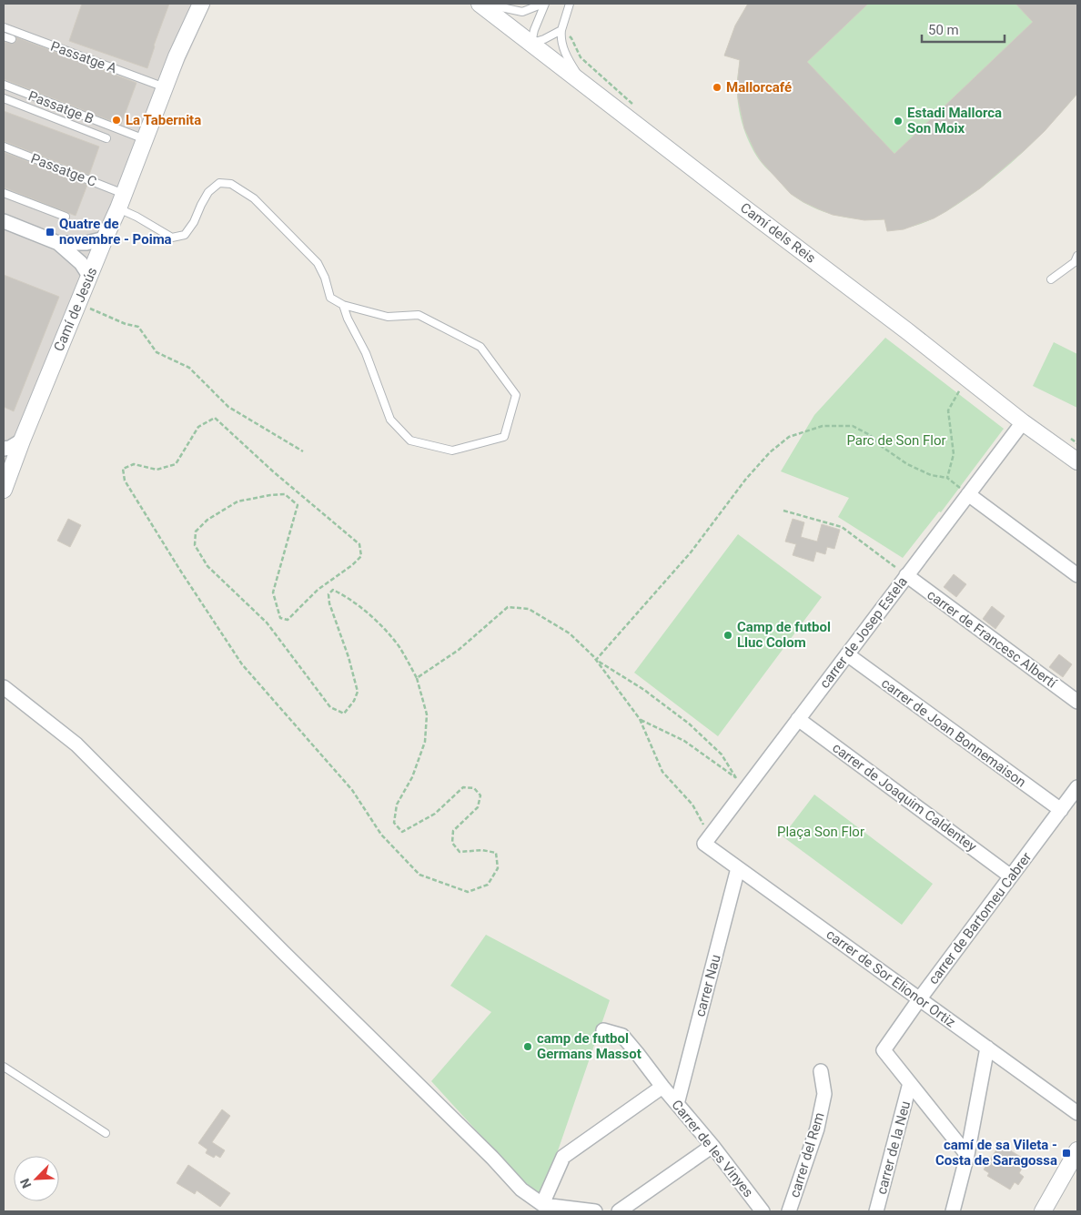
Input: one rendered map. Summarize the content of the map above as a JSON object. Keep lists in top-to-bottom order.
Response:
{
  "streets": {
    "street": [
      "Camí dels Reis",
      "Camí de Jesús",
      "carrer de Josep Estela",
      "carrer de Francesc Albertí",
      "carrer de Joan Bonnemaison",
      "carrer de Joaquim Caldentey",
      "carrer de Bartomeu Cabrer",
      "carrer de Sor Elionor Ortiz",
      "carrer Nau",
      "carrer de la Neu",
      "Carrer de les Vinyes",
      "carrer del Rem"
    ],
    "lane": ["Passatge A", "Passatge B", "Passatge C"]
  },
  "crossings": [
    ["Passatge A", "Camí de Jesús"],
    ["Passatge B", "Camí de Jesús"],
    ["Passatge C", "Camí de Jesús"],
    ["Camí dels Reis", "carrer de Josep Estela"],
    ["carrer de Josep Estela", "carrer de Francesc Albertí"],
    ["carrer de Josep Estela", "carrer de Joan Bonnemaison"],
    ["carrer de Josep Estela", "carrer de Joaquim Caldentey"],
    ["carrer de Josep Estela", "carrer de Sor Elionor Ortiz"],
    ["carrer de Joan Bonnemaison", "carrer de Bartomeu Cabrer"],
    ["carrer de Joaquim Caldentey", "carrer de Bartomeu Cabrer"],
    ["carrer de Bartomeu Cabrer", "carrer de Sor Elionor Ortiz"],
    ["carrer de Bartomeu Cabrer", "carrer de la Neu"],
    ["carrer de Sor Elionor Ortiz", "carrer Nau"],
    ["carrer Nau", "Carrer de les Vinyes"]
  ],
  "parks": ["Parc de Son Flor", "Plaça Son Flor"],
  "places": {
    "other": [
      "Mallorcafé",
      "La Tabernita",
      "Estadi Mallorca Son Moix",
      "Camp de futbol Lluc Colom",
      "camp de futbol Germans Massot"
    ],
    "transit": ["Quatre de novembre - Poima", "camí de sa Vileta - Costa de Saragossa"]
  },
  "scale_bar": "50 m",
  "north": "bottom left"
}
